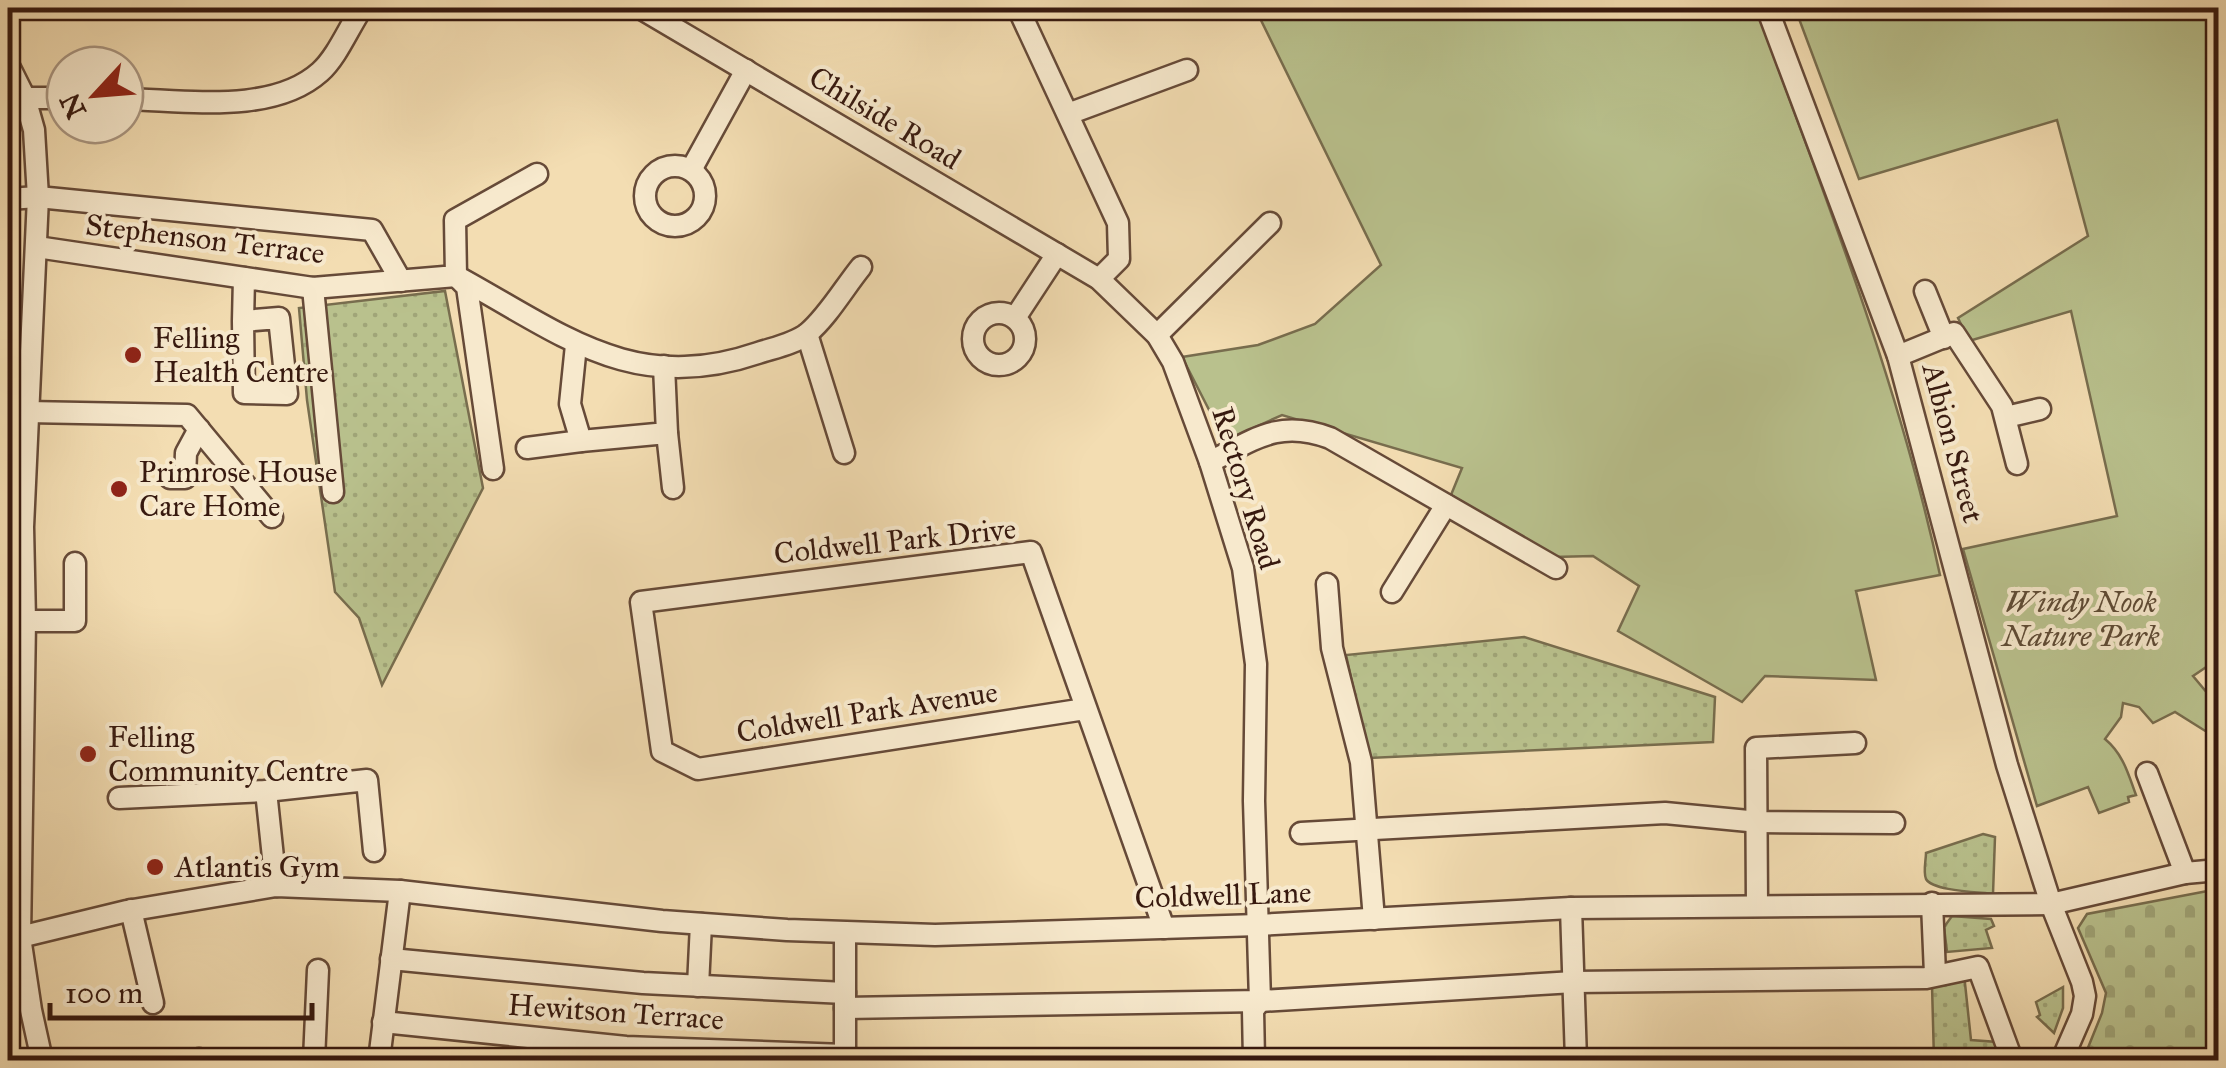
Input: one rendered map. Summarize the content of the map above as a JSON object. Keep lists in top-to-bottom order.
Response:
{
  "streets": {
    "street": [
      "Chilside Road",
      "Stephenson Terrace",
      "Albion Street",
      "Rectory Road",
      "Coldwell Park Drive",
      "Coldwell Park Avenue",
      "Coldwell Lane",
      "Hewitson Terrace"
    ]
  },
  "crossings": [
    ["Chilside Road", "Rectory Road"],
    ["Albion Street", "Coldwell Lane"],
    ["Rectory Road", "Coldwell Lane"],
    ["Coldwell Park Drive", "Coldwell Park Avenue"],
    ["Coldwell Park Drive", "Coldwell Lane"]
  ],
  "parks": ["Windy Nook Nature Park"],
  "places": [
    "Felling Health Centre",
    "Primrose House Care Home",
    "Felling Community Centre",
    "Atlantis Gym"
  ],
  "scale_bar": "100 m",
  "north": "bottom left"
}
